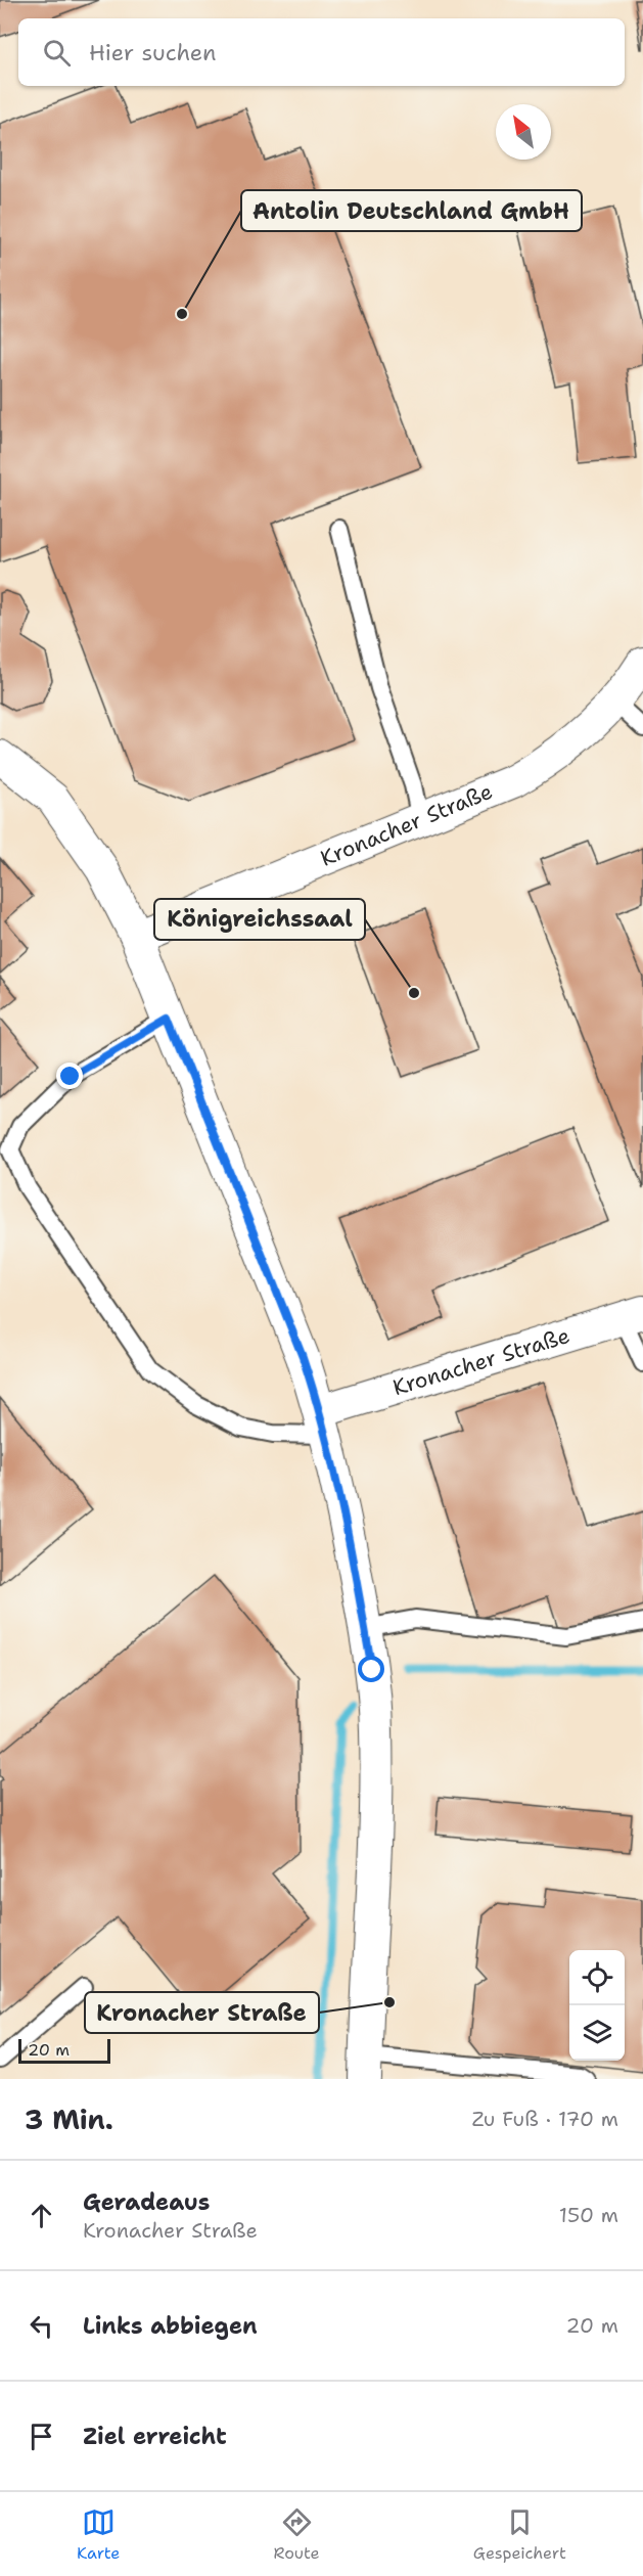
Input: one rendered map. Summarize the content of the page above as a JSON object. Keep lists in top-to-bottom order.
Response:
{
  "streets": {
    "street": ["Kronacher Straße"]
  },
  "places": ["Antolin Deutschland GmbH", "Königreichssaal", "Kronacher Straße"],
  "scale_bar": "20 m",
  "north": "top left",
  "page": {
    "search": "Hier suchen",
    "scale": "20 m",
    "heading": ["3 Min.", "Zu Fuß · 170 m"],
    "list": [
      ["Geradeaus", "Kronacher Straße", "150 m"],
      ["Links abbiegen", "20 m"],
      "Ziel erreicht"
    ],
    "nav": ["Karte", "Route", "Gespeichert"]
  }
}
